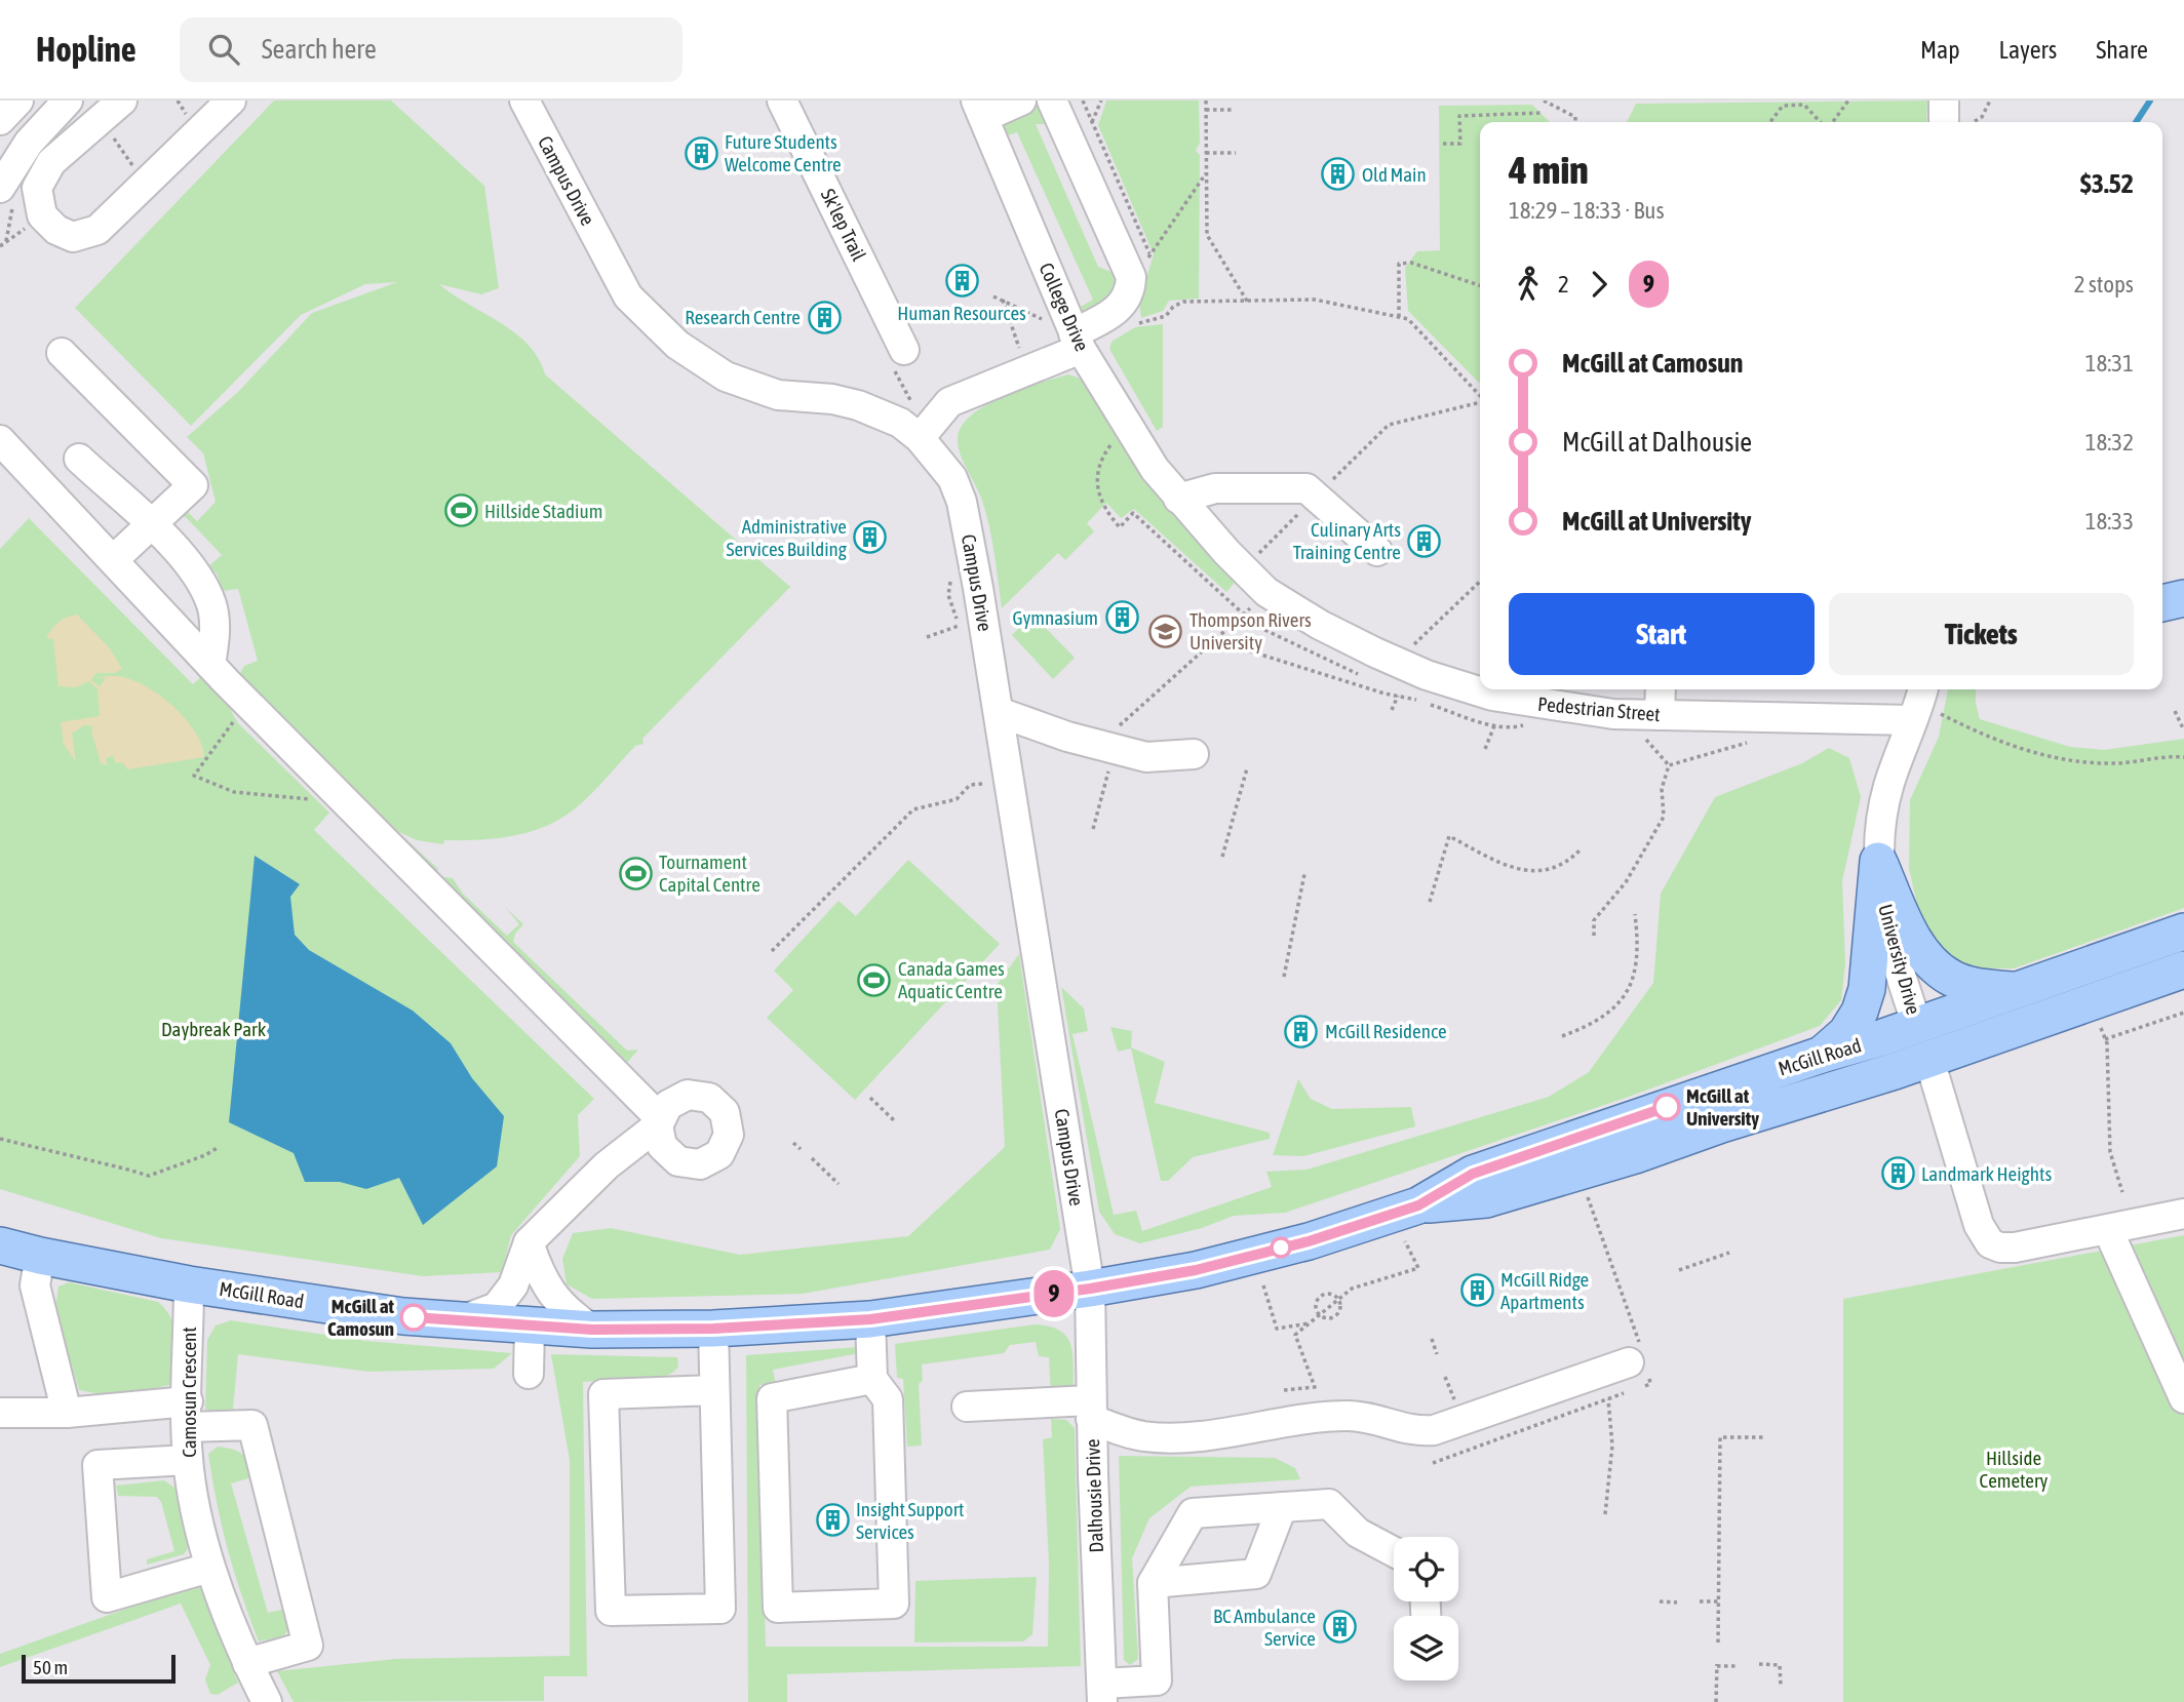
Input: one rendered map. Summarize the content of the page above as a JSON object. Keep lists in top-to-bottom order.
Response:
{
  "streets": {
    "main road": ["McGill Road"],
    "street": [
      "Campus Drive",
      "Sk'lep Trail",
      "College Drive",
      "Pedestrian Street",
      "University Drive",
      "Camosun Crescent",
      "Dalhousie Drive"
    ]
  },
  "crossings": [
    ["Campus Drive", "McGill Road"],
    ["Campus Drive", "Dalhousie Drive"],
    ["College Drive", "Pedestrian Street"],
    ["Pedestrian Street", "University Drive"],
    ["University Drive", "McGill Road"],
    ["McGill Road", "Camosun Crescent"],
    ["McGill Road", "Dalhousie Drive"]
  ],
  "parks": ["Daybreak Park", "Hillside Cemetery"],
  "places": {
    "building": [
      "Future Students Welcome Centre",
      "Old Main",
      "Human Resources",
      "Research Centre",
      "Administrative Services Building",
      "Culinary Arts Training Centre",
      "Gymnasium",
      "McGill Residence",
      "Landmark Heights",
      "McGill Ridge Apartments",
      "Insight Support Services",
      "BC Ambulance Service"
    ],
    "sports": ["Hillside Stadium", "Tournament Capital Centre", "Canada Games Aquatic Centre"],
    "school or university": ["Thompson Rivers University"],
    "other": ["McGill at University", "McGill at Camosun"]
  },
  "lines": ["bus line 9"],
  "scale_bar": "50 m",
  "page": {
    "header": "Hopline",
    "search": "Search here",
    "nav": ["Map", "Layers", "Share"],
    "on_map": "9",
    "heading": ["4 min", "18:29 – 18:33 · Bus", "$3.52"],
    "legs": ["2", "9", "2 stops"],
    "list": [
      {
        "name": "McGill at Camosun",
        "value": "18:31"
      },
      {
        "name": "McGill at Dalhousie",
        "value": "18:32"
      },
      {
        "name": "McGill at University",
        "value": "18:33"
      }
    ],
    "buttons": ["Start", "Tickets"],
    "scale": "50 m"
  }
}
